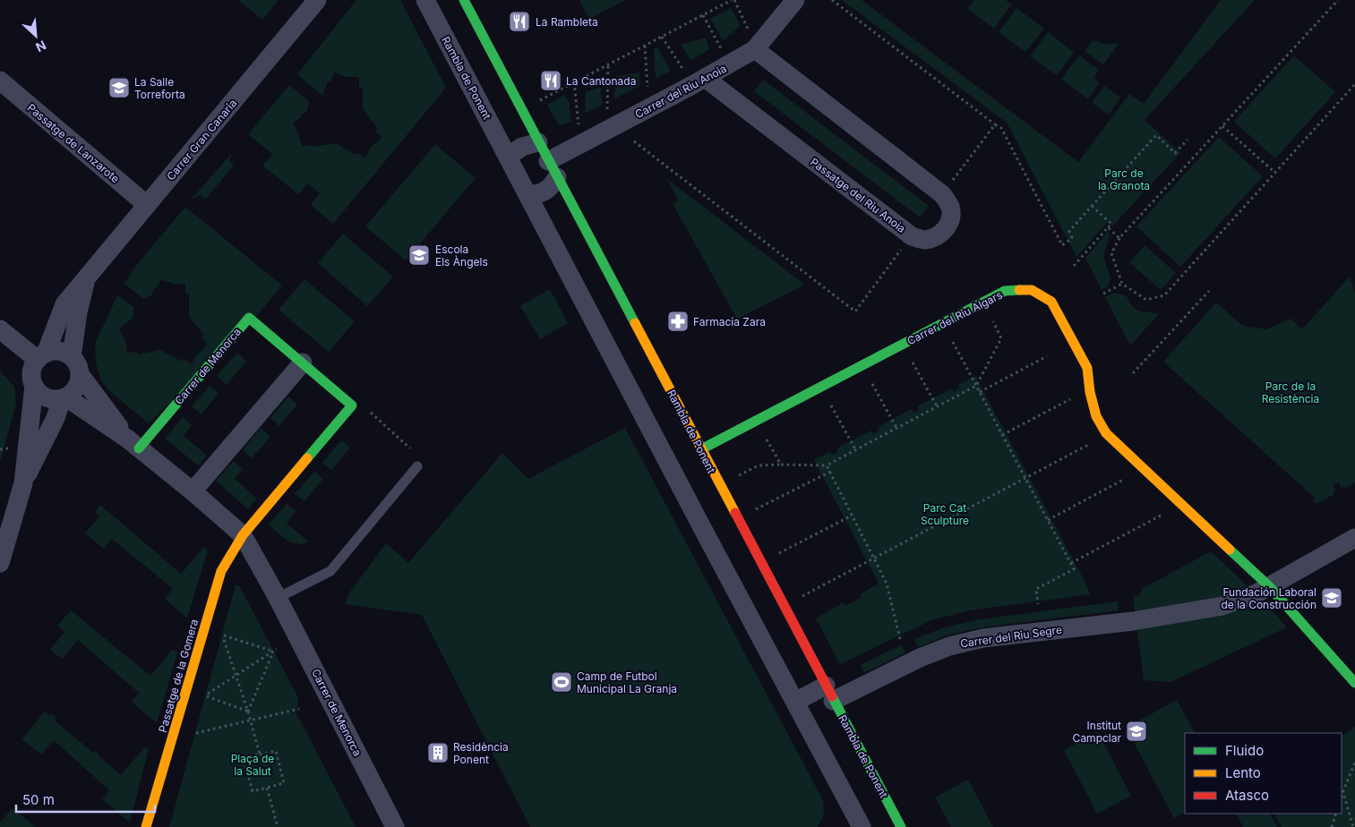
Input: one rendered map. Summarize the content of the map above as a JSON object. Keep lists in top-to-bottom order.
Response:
{
  "streets": {
    "street": [
      "Rambla de Ponent",
      "Carrer del Riu Anoia",
      "Carrer Gran Canaria",
      "Passatge de Lanzarote",
      "Passatge del Riu Anoia",
      "Carrer del Riu Algars",
      "Carrer de Menorca",
      "Carrer del Riu Segre",
      "Passatge de la Gomera"
    ]
  },
  "crossings": [
    ["Rambla de Ponent", "Carrer del Riu Anoia"],
    ["Rambla de Ponent", "Carrer del Riu Algars"],
    ["Rambla de Ponent", "Carrer del Riu Segre"],
    ["Carrer del Riu Anoia", "Passatge del Riu Anoia"],
    ["Carrer Gran Canaria", "Passatge de Lanzarote"],
    ["Carrer Gran Canaria", "Carrer de Menorca"],
    ["Carrer del Riu Algars", "Carrer del Riu Segre"],
    ["Carrer de Menorca", "Passatge de la Gomera"]
  ],
  "parks": [
    "Parc de la Granota",
    "Parc de la Resistència",
    "Parc Cat Sculpture",
    "Plaça de la Salut"
  ],
  "places": {
    "restaurant": ["La Rambleta", "La Cantonada"],
    "school or university": [
      "La Salle Torreforta",
      "Escola Els Àngels",
      "Fundación Laboral de la Construcción",
      "Institut Campclar"
    ],
    "pharmacy": ["Farmacia Zara"],
    "sports": ["Camp de Futbol Municipal La Granja"],
    "building": ["Residència Ponent"]
  },
  "legend": ["Fluido", "Lento", "Atasco"],
  "scale_bar": "50 m",
  "north": "bottom right"
}
